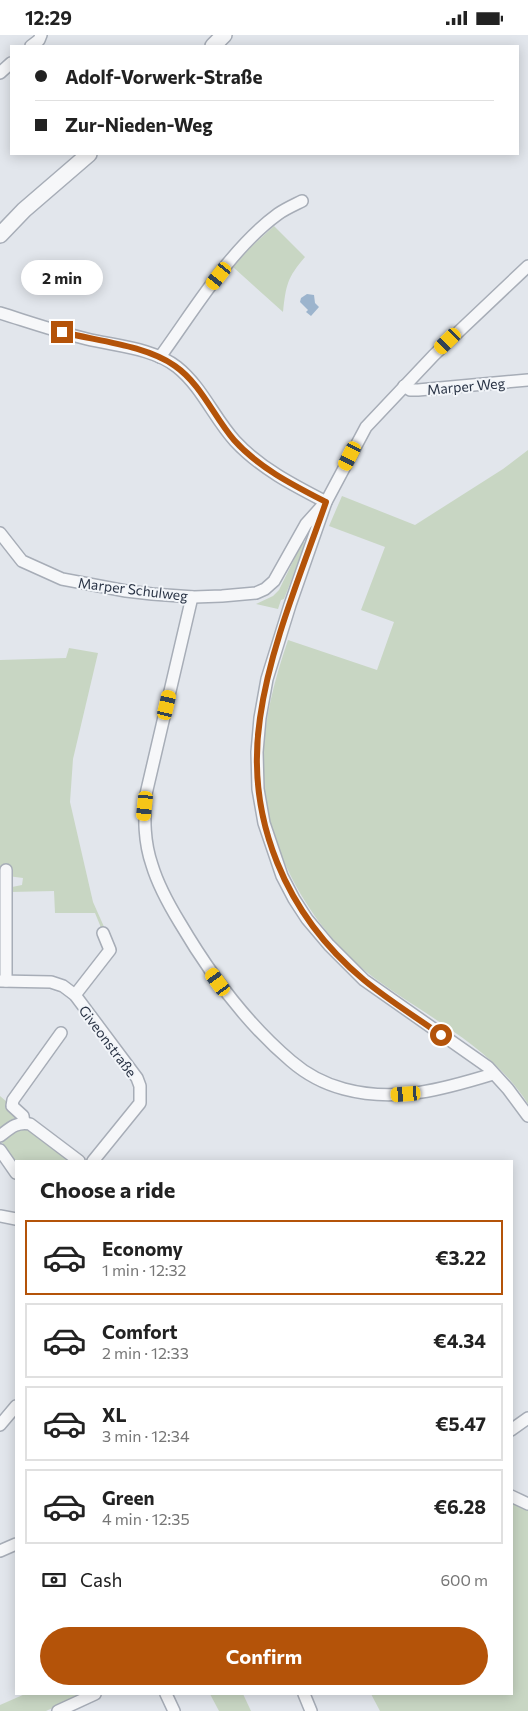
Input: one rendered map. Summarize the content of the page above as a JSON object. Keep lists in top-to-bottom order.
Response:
{
  "streets": {
    "street": ["Marper Weg", "Marper Schulweg", "Giveonstraße"]
  },
  "page": {
    "status": "12:29",
    "banner": ["Adolf-Vorwerk-Straße", "Zur-Nieden-Weg"],
    "bubble": "2 min",
    "heading": "Choose a ride",
    "list": [
      {
        "name": "Economy",
        "note": "1 min · 12:32",
        "value": "€3.22"
      },
      {
        "name": "Comfort",
        "note": "2 min · 12:33",
        "value": "€4.34"
      },
      {
        "name": "XL",
        "note": "3 min · 12:34",
        "value": "€5.47"
      },
      {
        "name": "Green",
        "note": "4 min · 12:35",
        "value": "€6.28"
      }
    ],
    "pay": ["Cash", "600 m"],
    "buttons": "Confirm"
  }
}
